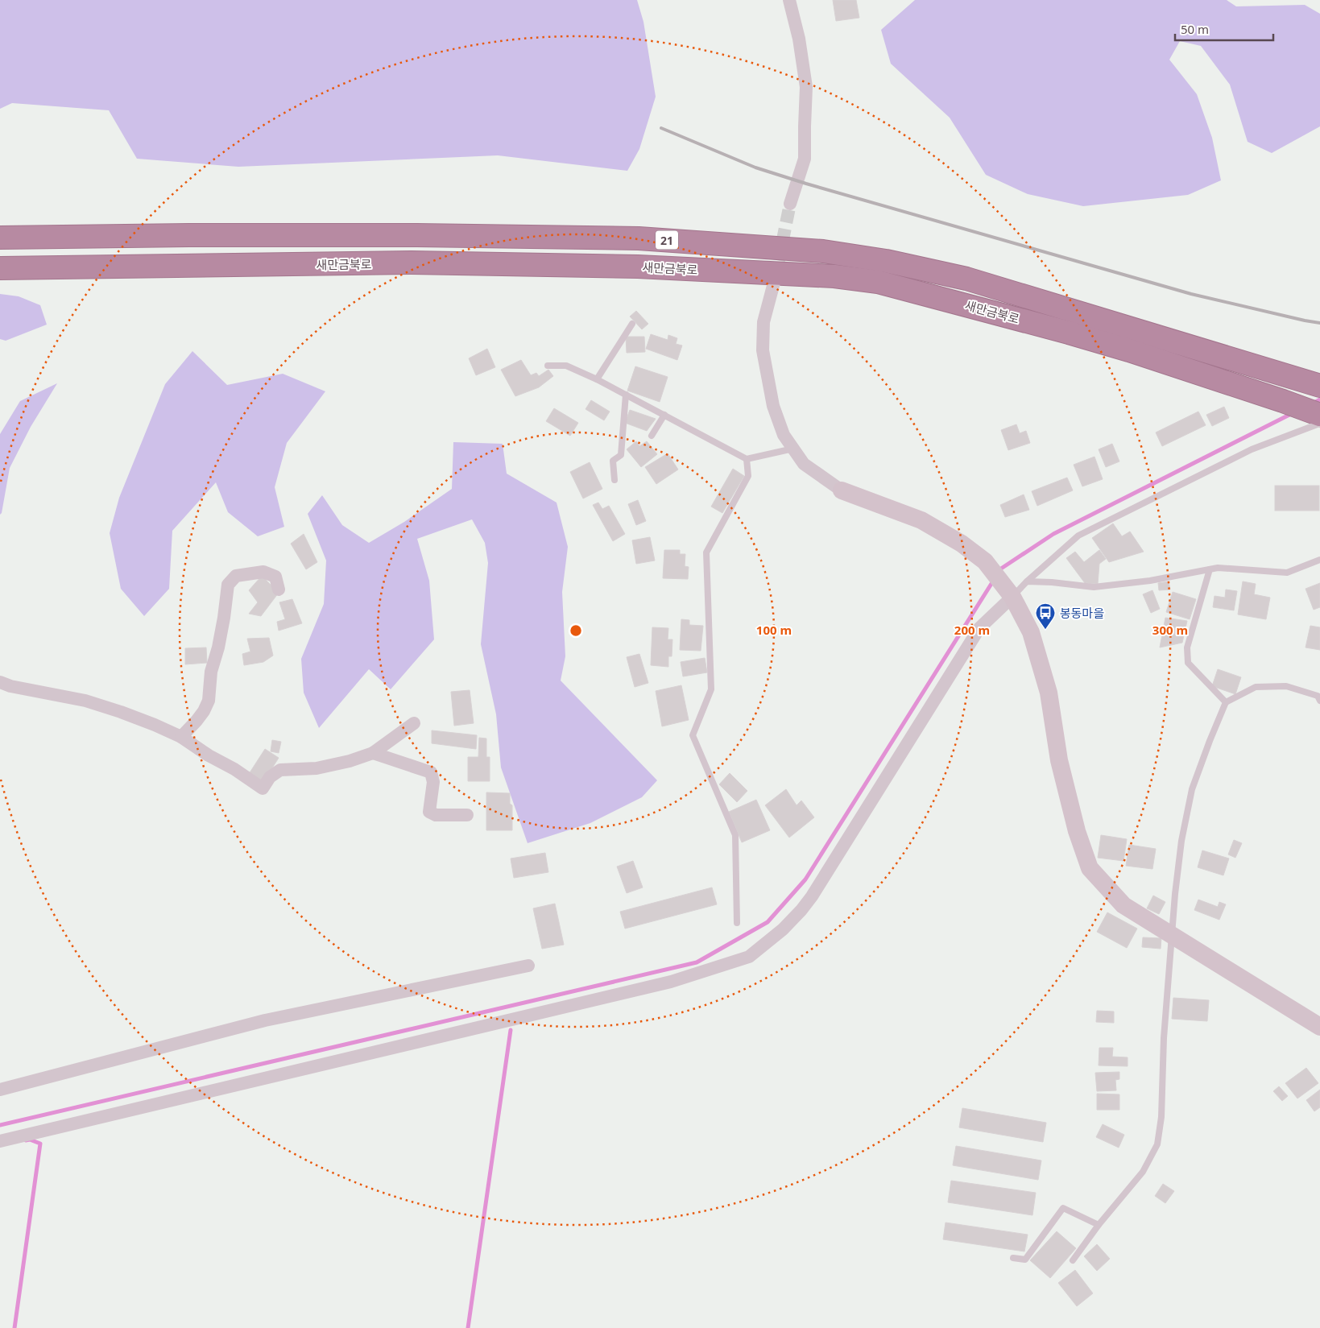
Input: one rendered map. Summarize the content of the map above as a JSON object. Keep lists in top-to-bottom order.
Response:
{
  "streets": {
    "highway": ["21", "새만금북로"]
  },
  "places": {
    "bus stop": ["봉동마을"]
  },
  "scale_bar": "50 m",
  "rings": ["100 m", "200 m", "300 m"]
}
